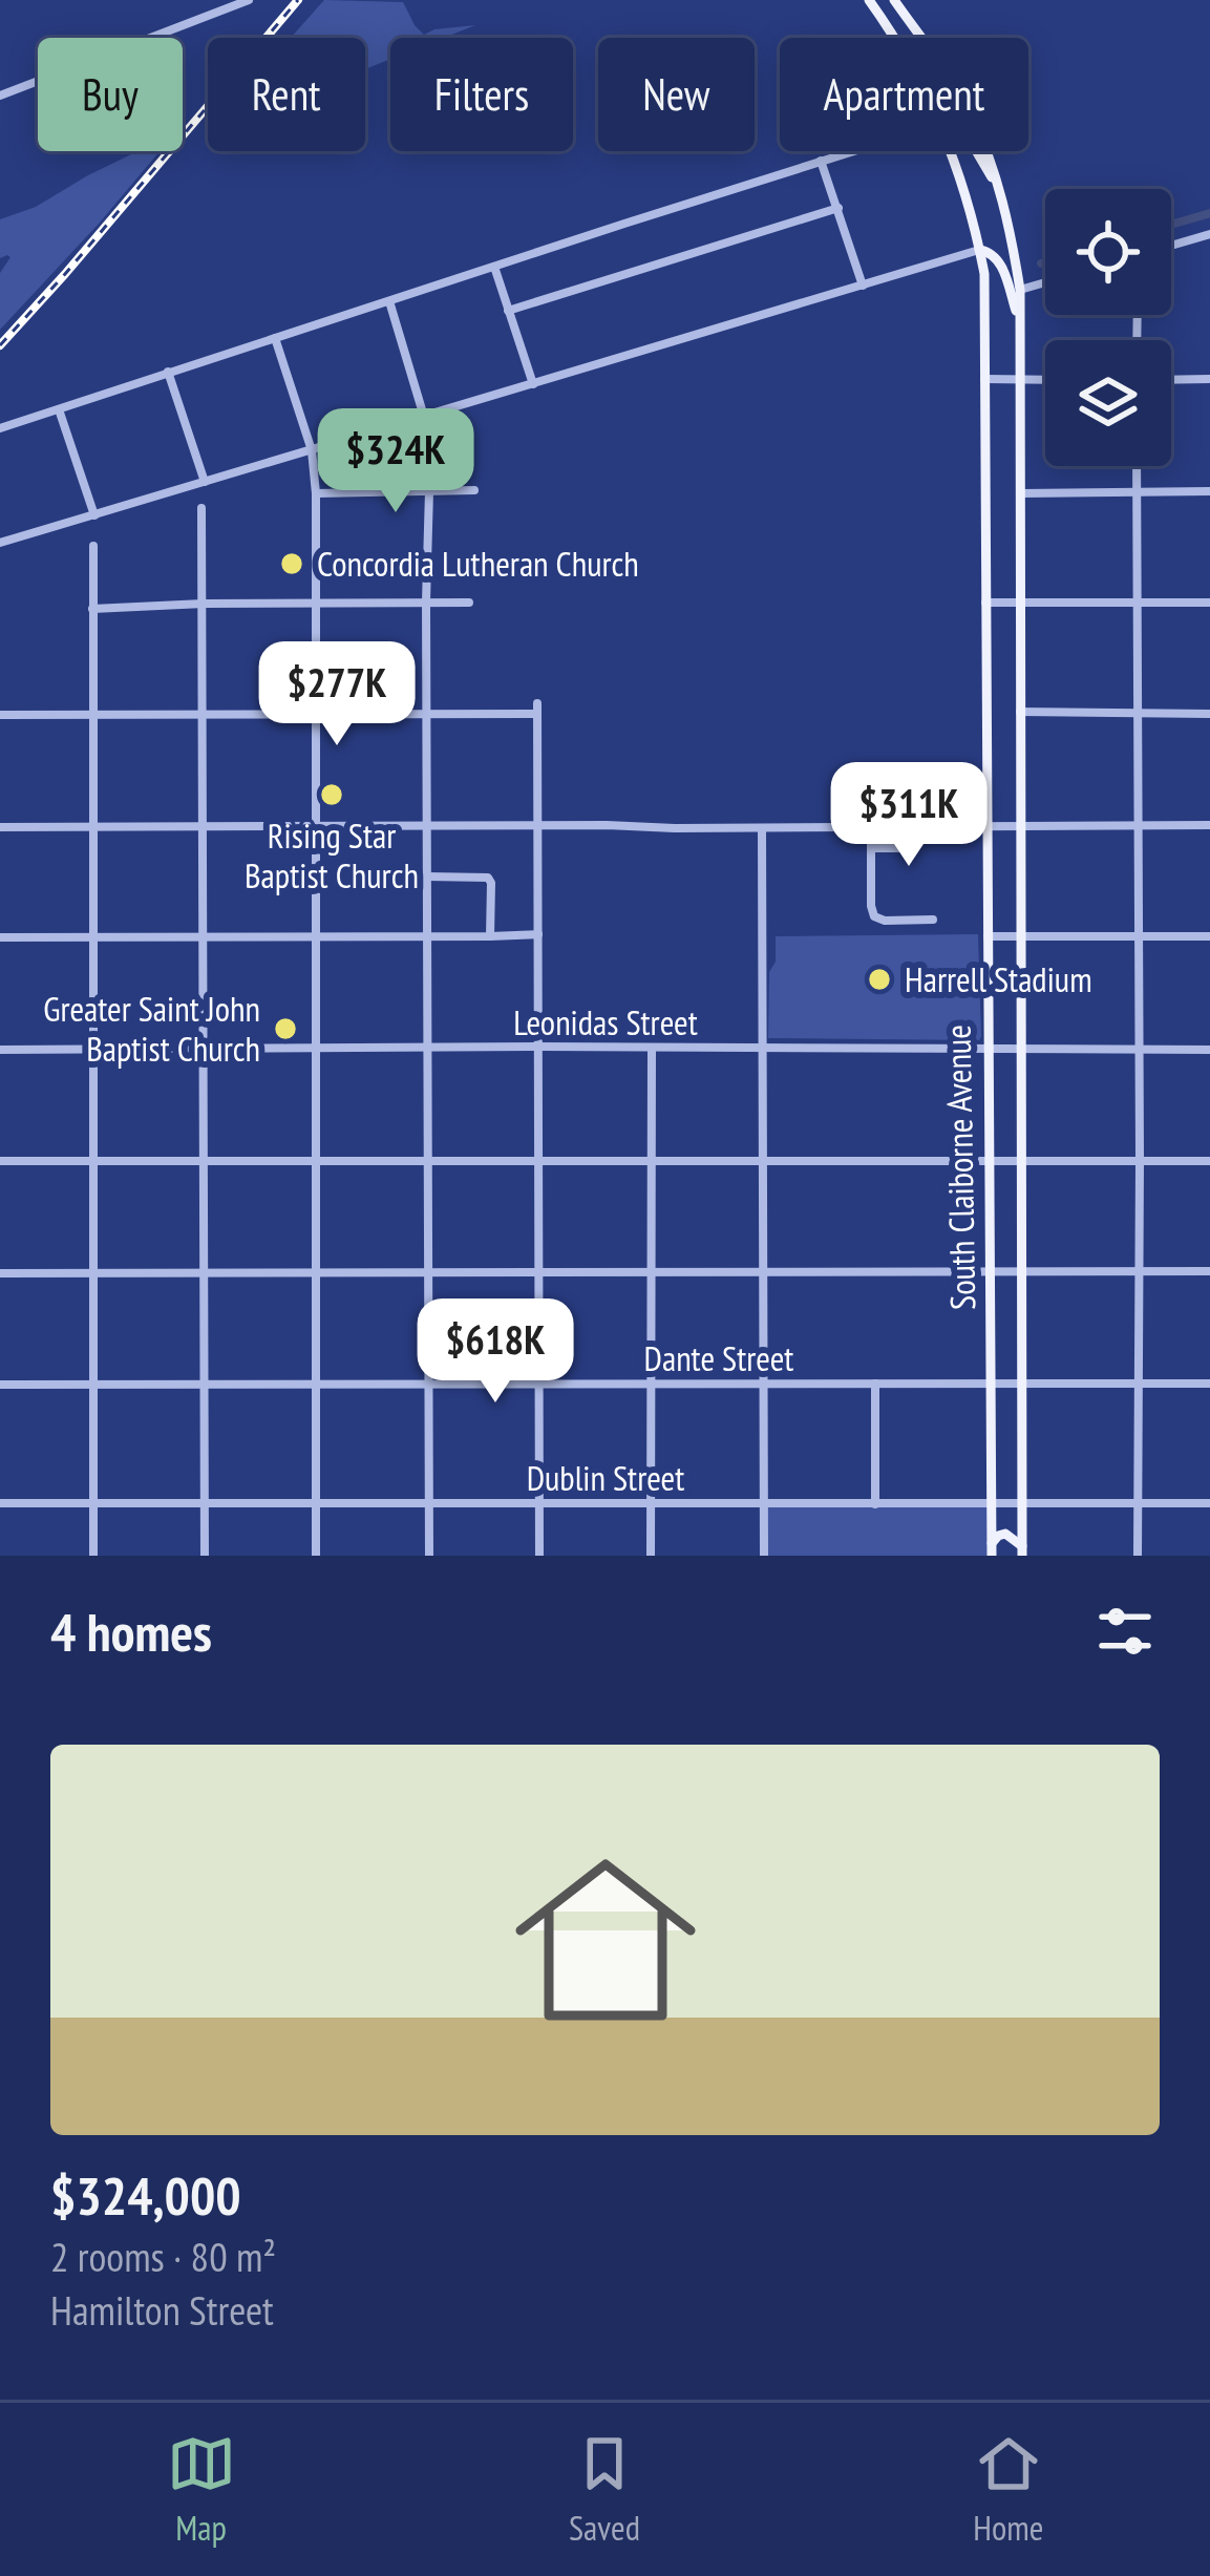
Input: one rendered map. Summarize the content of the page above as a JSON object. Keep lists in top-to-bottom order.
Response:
{
  "streets": {
    "main road": ["South Claiborne Avenue"],
    "street": ["Leonidas Street", "Dante Street", "Dublin Street"]
  },
  "crossings": [
    ["Leonidas Street", "South Claiborne Avenue"],
    ["South Claiborne Avenue", "Dante Street"],
    ["South Claiborne Avenue", "Dublin Street"]
  ],
  "places": [
    "Concordia Lutheran Church",
    "Rising Star Baptist Church",
    "Harrell Stadium",
    "Greater Saint John Baptist Church"
  ],
  "page": {
    "chip": [
      "Buy",
      "Rent",
      "Filters",
      "New",
      "Apartment"
    ],
    "price": [
      "$324K",
      "$277K",
      "$311K",
      "$618K"
    ],
    "heading": "4 homes",
    "list": [
      {
        "name": "$324,000",
        "note": "2 rooms · 80 m² · Hamilton Street"
      }
    ],
    "tabs": ["Map", "Saved", "Home"]
  }
}
